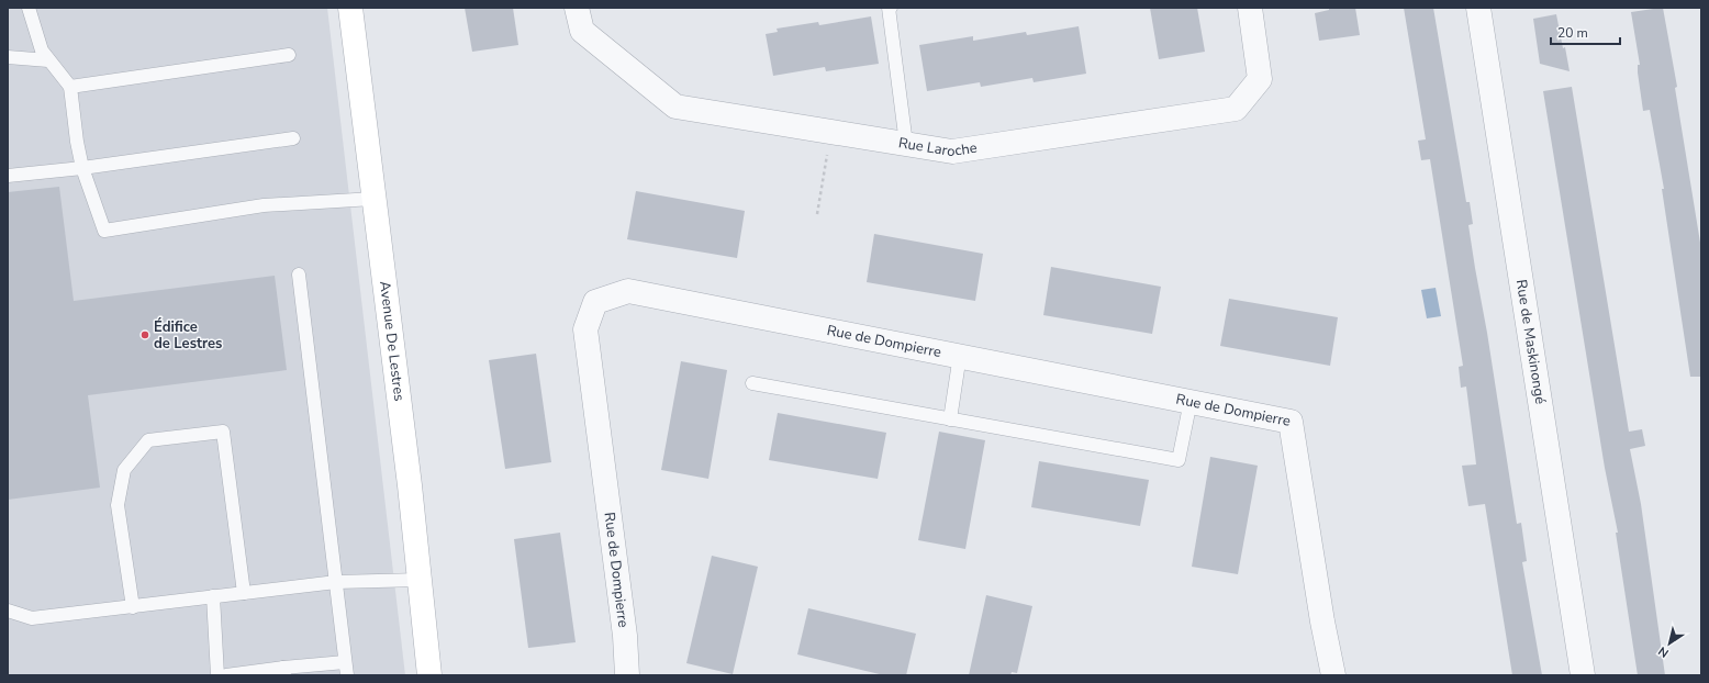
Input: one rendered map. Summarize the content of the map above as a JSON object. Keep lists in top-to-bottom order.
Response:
{
  "streets": {
    "street": [
      "Rue Laroche",
      "Rue de Dompierre",
      "Avenue De Lestres",
      "Rue de Maskinongé"
    ]
  },
  "places": ["Édifice de Lestres"],
  "scale_bar": "20 m",
  "north": "bottom left"
}
